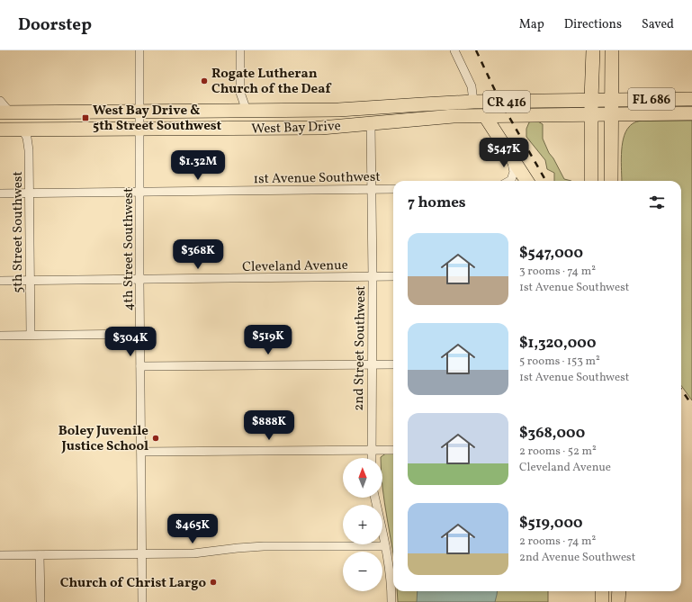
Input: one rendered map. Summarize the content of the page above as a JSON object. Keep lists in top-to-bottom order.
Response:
{
  "streets": {
    "main road": ["FL 686", "CR 416", "West Bay Drive"],
    "street": [
      "1st Avenue Southwest",
      "5th Street Southwest",
      "4th Street Southwest",
      "Cleveland Avenue",
      "2nd Street Southwest"
    ]
  },
  "crossings": [
    ["FL 686", "West Bay Drive"],
    ["West Bay Drive", "5th Street Southwest"],
    ["West Bay Drive", "4th Street Southwest"],
    ["West Bay Drive", "2nd Street Southwest"],
    ["1st Avenue Southwest", "5th Street Southwest"],
    ["1st Avenue Southwest", "4th Street Southwest"],
    ["1st Avenue Southwest", "2nd Street Southwest"],
    ["5th Street Southwest", "Cleveland Avenue"],
    ["4th Street Southwest", "Cleveland Avenue"],
    ["Cleveland Avenue", "2nd Street Southwest"]
  ],
  "places": {
    "other": ["Rogate Lutheran Church of the Deaf", "Boley Juvenile Justice School", "Church of Christ Largo"],
    "transit": ["West Bay Drive & 5th Street Southwest"]
  },
  "north": "top",
  "page": {
    "header": "Doorstep",
    "nav": ["Map", "Directions", "Saved"],
    "price": [
      "$547K",
      "$1.32M",
      "$368K",
      "$519K",
      "$304K",
      "$888K",
      "$465K"
    ],
    "heading": "7 homes",
    "list": [
      {
        "name": "$547,000",
        "note": "3 rooms · 74 m² · 1st Avenue Southwest"
      },
      {
        "name": "$1,320,000",
        "note": "5 rooms · 153 m² · 1st Avenue Southwest"
      },
      {
        "name": "$368,000",
        "note": "2 rooms · 52 m² · Cleveland Avenue"
      },
      {
        "name": "$519,000",
        "note": "2 rooms · 74 m² · 2nd Avenue Southwest"
      }
    ],
    "map_buttons": ["+", "−"]
  }
}
